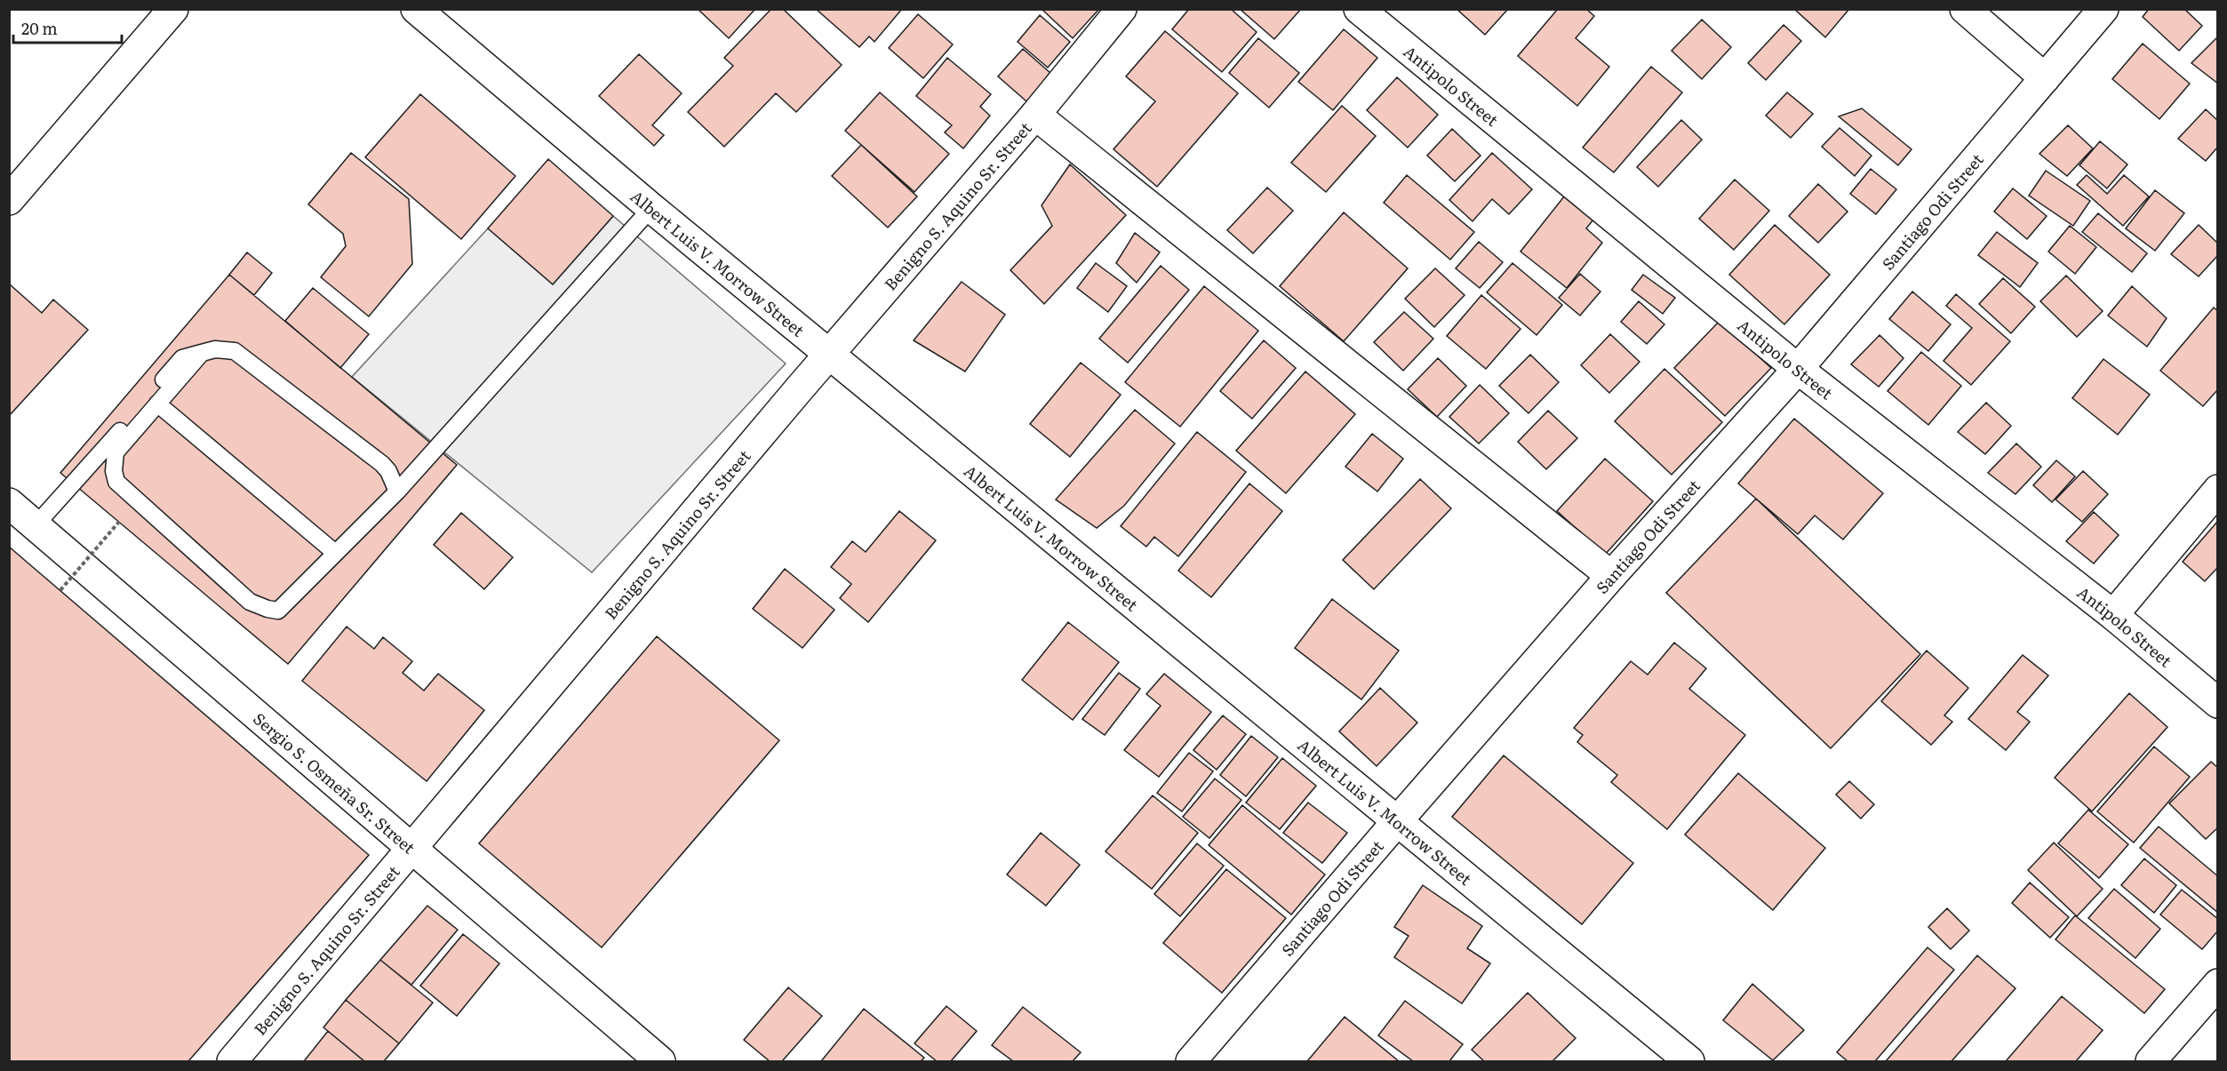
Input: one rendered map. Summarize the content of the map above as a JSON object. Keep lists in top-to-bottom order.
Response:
{
  "streets": {
    "street": [
      "Antipolo Street",
      "Benigno S. Aquino Sr. Street",
      "Santiago Odi Street",
      "Albert Luis V. Morrow Street",
      "Sergio S. Osmeña Sr. Street"
    ]
  },
  "crossings": [
    ["Antipolo Street", "Santiago Odi Street"],
    ["Benigno S. Aquino Sr. Street", "Albert Luis V. Morrow Street"],
    ["Benigno S. Aquino Sr. Street", "Sergio S. Osmeña Sr. Street"],
    ["Santiago Odi Street", "Albert Luis V. Morrow Street"]
  ],
  "scale_bar": "20 m"
}
